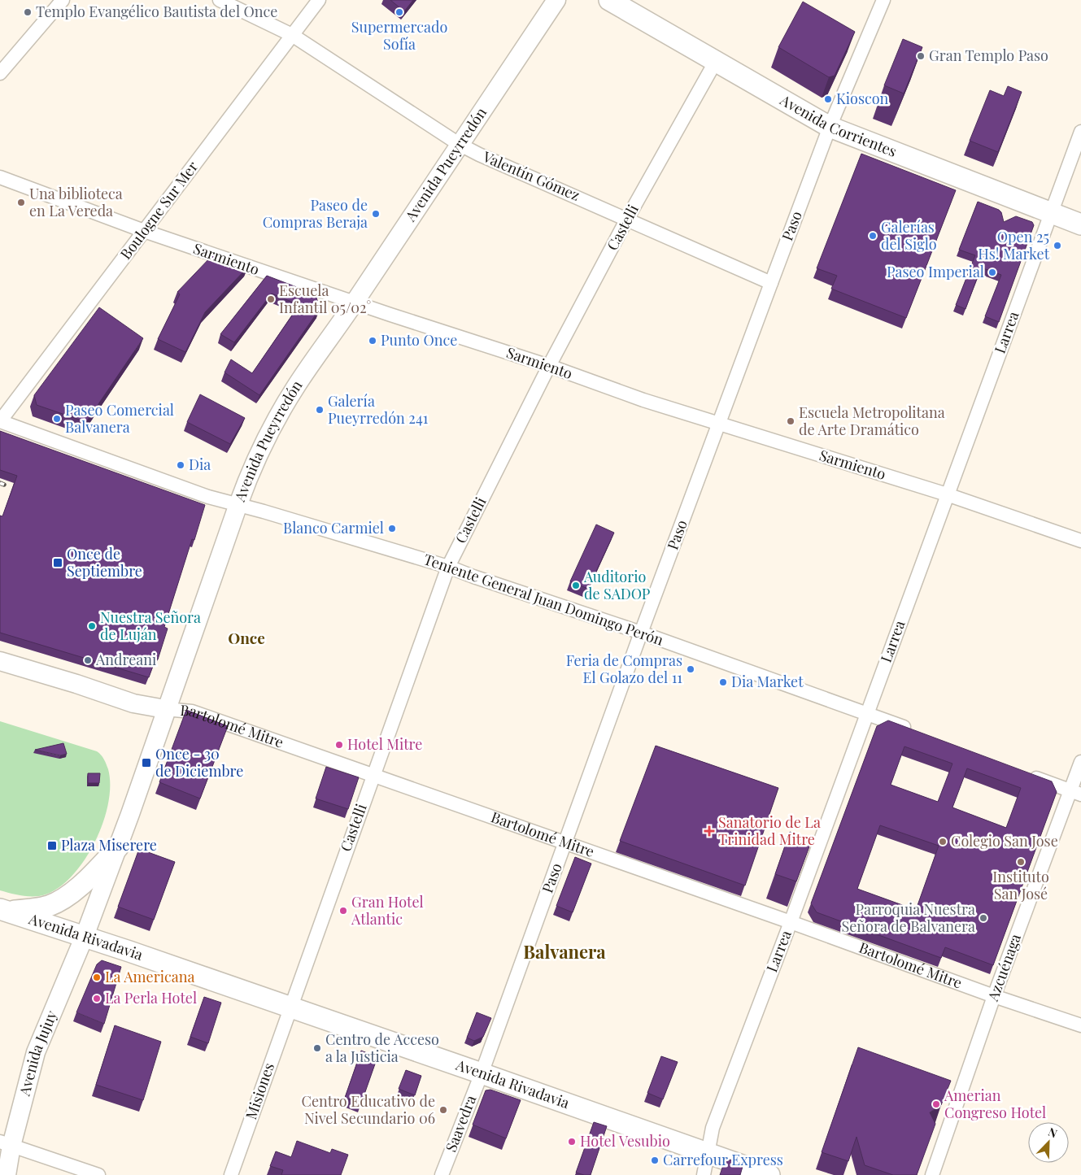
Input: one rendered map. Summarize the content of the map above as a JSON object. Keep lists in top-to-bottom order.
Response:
{
  "streets": {
    "main road": [
      "Avenida Corrientes",
      "Avenida Pueyrredón",
      "Bartolomé Mitre",
      "Avenida Rivadavia",
      "Avenida Jujuy"
    ],
    "street": [
      "Valentín Gómez",
      "Boulogne Sur Mer",
      "Paso",
      "Castelli",
      "Sarmiento",
      "Larrea",
      "Teniente General Juan Domingo Perón",
      "Azcuénaga",
      "Misiones",
      "Saavedra"
    ]
  },
  "crossings": [
    ["Avenida Corrientes", "Paso"],
    ["Avenida Corrientes", "Castelli"],
    ["Avenida Corrientes", "Larrea"],
    ["Avenida Pueyrredón", "Valentín Gómez"],
    ["Avenida Pueyrredón", "Sarmiento"],
    ["Avenida Pueyrredón", "Teniente General Juan Domingo Perón"],
    ["Avenida Pueyrredón", "Bartolomé Mitre"],
    ["Avenida Pueyrredón", "Avenida Rivadavia"],
    ["Avenida Pueyrredón", "Avenida Jujuy"],
    ["Valentín Gómez", "Boulogne Sur Mer"],
    ["Valentín Gómez", "Paso"],
    ["Valentín Gómez", "Castelli"],
    ["Boulogne Sur Mer", "Sarmiento"],
    ["Boulogne Sur Mer", "Teniente General Juan Domingo Perón"],
    ["Paso", "Sarmiento"],
    ["Paso", "Teniente General Juan Domingo Perón"],
    ["Paso", "Bartolomé Mitre"],
    ["Paso", "Avenida Rivadavia"],
    ["Paso", "Saavedra"],
    ["Castelli", "Sarmiento"],
    ["Castelli", "Teniente General Juan Domingo Perón"],
    ["Castelli", "Bartolomé Mitre"],
    ["Castelli", "Avenida Rivadavia"],
    ["Castelli", "Misiones"],
    ["Sarmiento", "Larrea"],
    ["Larrea", "Teniente General Juan Domingo Perón"],
    ["Larrea", "Bartolomé Mitre"],
    ["Larrea", "Avenida Rivadavia"],
    ["Bartolomé Mitre", "Azcuénaga"],
    ["Avenida Rivadavia", "Avenida Jujuy"],
    ["Avenida Rivadavia", "Misiones"],
    ["Avenida Rivadavia", "Saavedra"]
  ],
  "districts": ["Once", "Balvanera"],
  "places": {
    "other": [
      "Templo Evangélico Bautista del Once",
      "Supermercado Sofía",
      "Gran Templo Paso",
      "Kioscon",
      "Una biblioteca en La Vereda",
      "Paseo de Compras Beraja",
      "Galerías del Siglo",
      "Open 25 Hs! Market",
      "Paseo Imperial",
      "Escuela Infantil 05/02°",
      "Punto Once",
      "Galería Pueyrredón 241",
      "Paseo Comercial Balvanera",
      "Escuela Metropolitana de Arte Dramático",
      "Dia",
      "Blanco Carmiel",
      "Auditorio de SADOP",
      "Nuestra Señora de Luján",
      "Andreani",
      "Feria de Compras El Golazo del 11",
      "Dia Market",
      "Hotel Mitre",
      "Colegio San Jose",
      "Instituto San José",
      "Gran Hotel Atlantic",
      "Parroquia Nuestra Señora de Balvanera",
      "La Americana",
      "La Perla Hotel",
      "Centro de Acceso a la Justicia",
      "Amerian Congreso Hotel",
      "Centro Educativo de Nivel Secundario 06",
      "Hotel Vesubio",
      "Carrefour Express"
    ],
    "transit": ["Once de Septiembre", "Once - 30 de Diciembre", "Plaza Miserere"],
    "health": ["Sanatorio de La Trinidad Mitre"]
  },
  "north": "top right"
}
